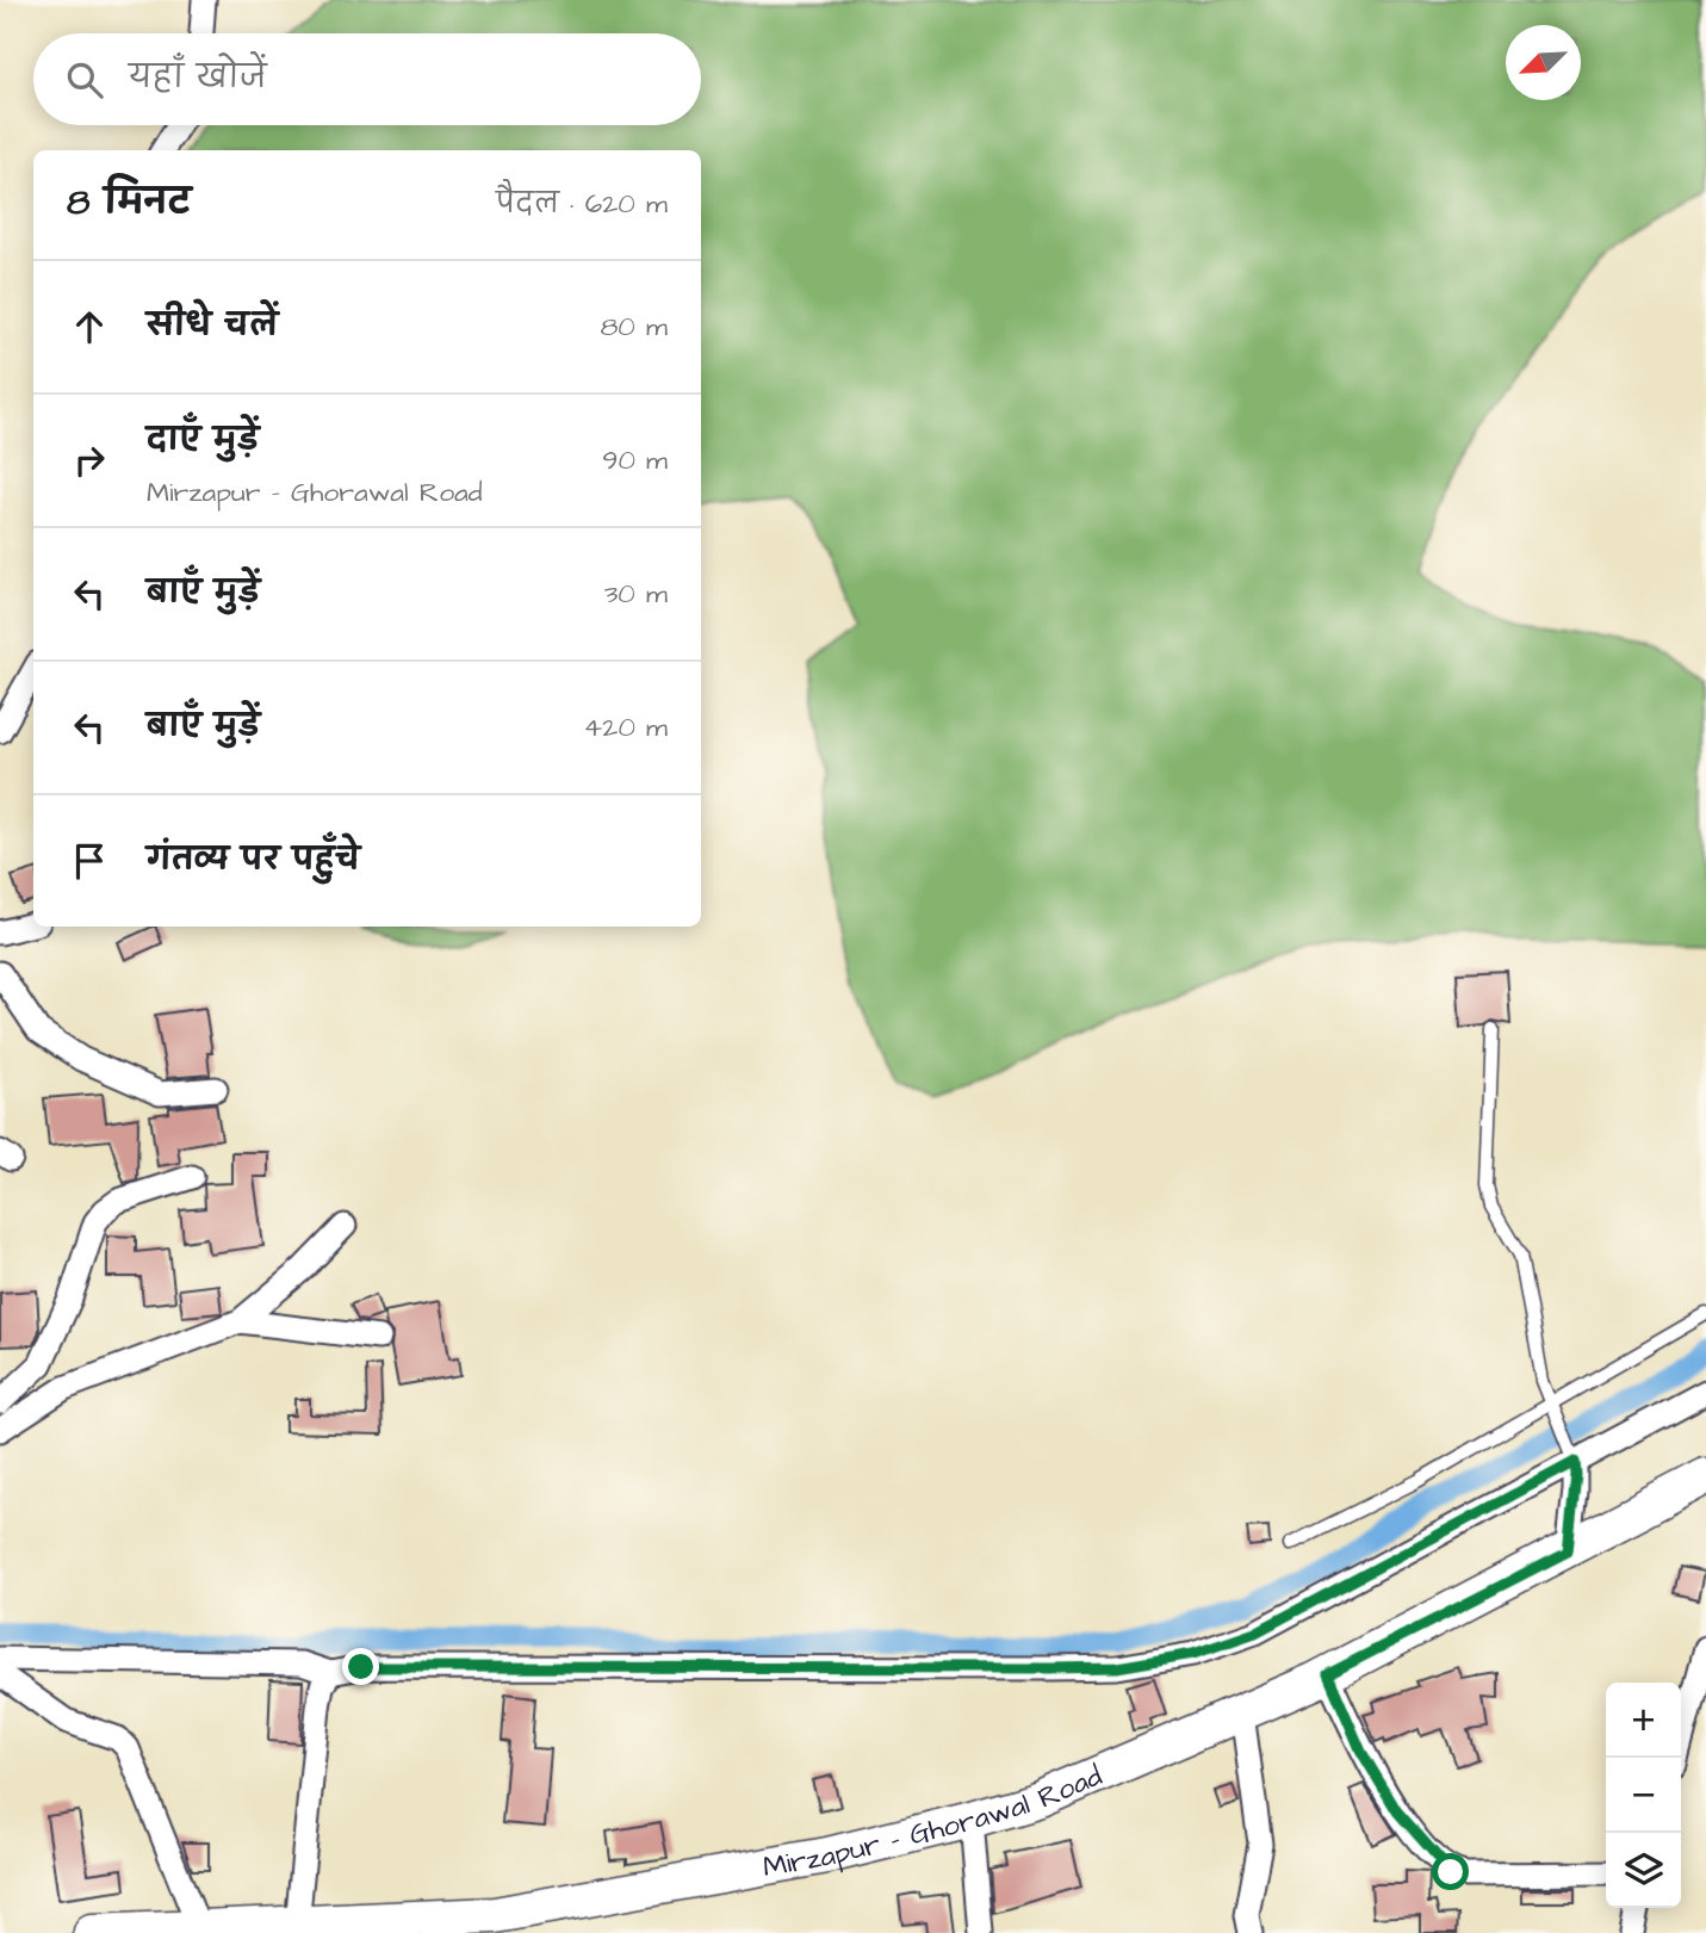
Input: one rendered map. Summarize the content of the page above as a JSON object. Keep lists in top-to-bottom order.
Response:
{
  "streets": {
    "main road": ["Mirzapur - Ghorawal Road"]
  },
  "north": "bottom left",
  "page": {
    "search": "यहाँ खोजें",
    "heading": ["8 मिनट", "पैदल · 620 m"],
    "list": [
      ["सीधे चलें", "80 m"],
      ["दाएँ मुड़ें", "Mirzapur - Ghorawal Road", "90 m"],
      ["बाएँ मुड़ें", "30 m"],
      ["बाएँ मुड़ें", "420 m"],
      "गंतव्य पर पहुँचे"
    ],
    "map_buttons": ["+", "−"]
  }
}
